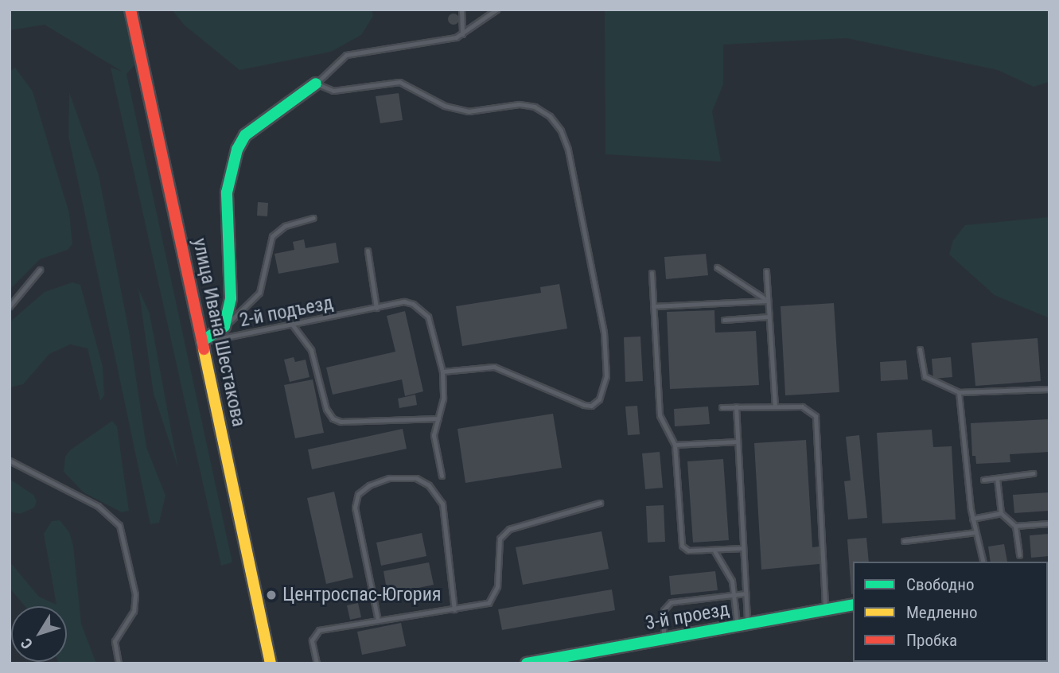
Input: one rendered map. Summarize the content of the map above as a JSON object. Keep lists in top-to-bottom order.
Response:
{
  "streets": {
    "main road": ["улица Ивана Шестакова", "3-й проезд"],
    "lane": ["2-й подъезд"]
  },
  "crossings": [
    ["2-й подъезд", "улица Ивана Шестакова"]
  ],
  "places": ["Центроспас-Югория"],
  "legend": ["Свободно", "Медленно", "Пробка"],
  "north": "bottom left"
}
